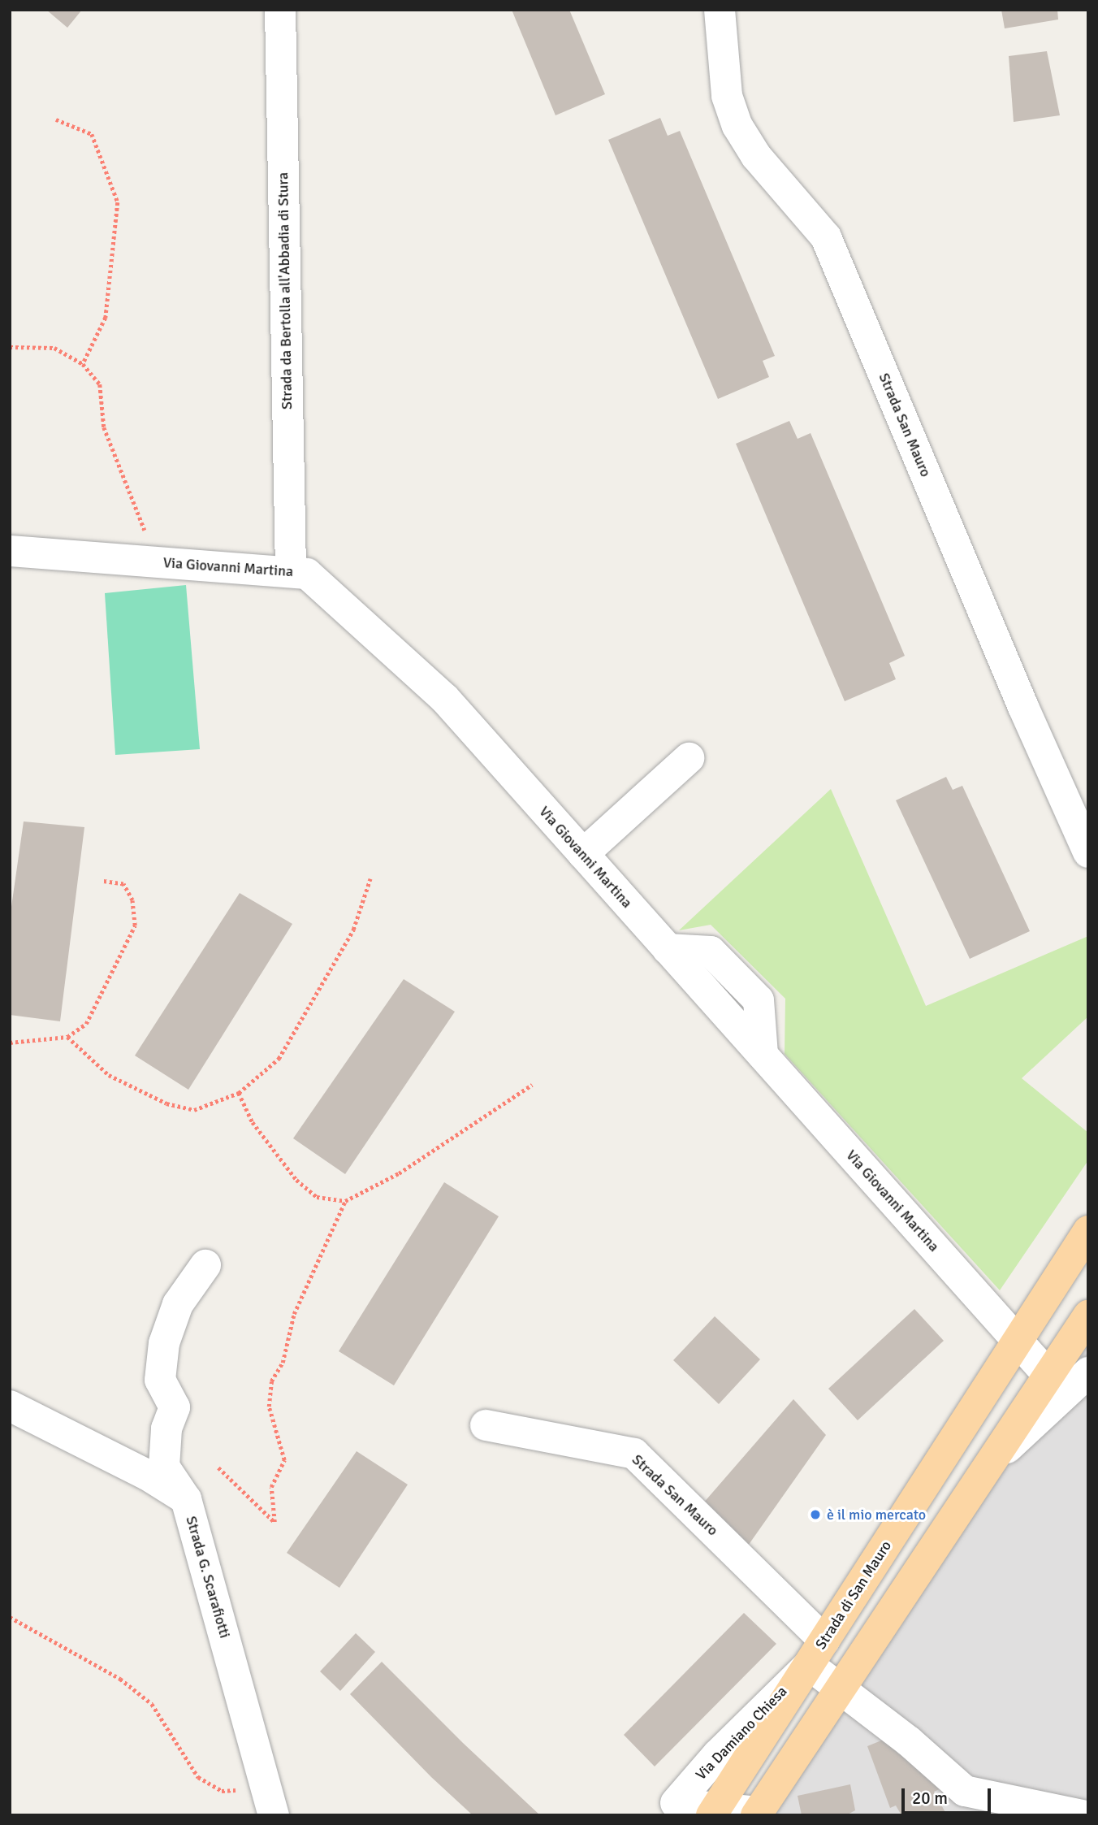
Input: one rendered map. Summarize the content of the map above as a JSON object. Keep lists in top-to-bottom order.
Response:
{
  "streets": {
    "main road": ["Strada di San Mauro"],
    "street": [
      "Strada da Bertolla all'Abbadia di Stura",
      "Strada San Mauro",
      "Via Giovanni Martina",
      "Strada G. Scarafiotti",
      "Via Damiano Chiesa"
    ]
  },
  "crossings": [
    ["Strada da Bertolla all'Abbadia di Stura", "Via Giovanni Martina"],
    ["Strada San Mauro", "Strada di San Mauro"],
    ["Strada San Mauro", "Via Damiano Chiesa"],
    ["Via Giovanni Martina", "Strada di San Mauro"],
    ["Strada di San Mauro", "Via Damiano Chiesa"]
  ],
  "places": ["è il mio mercato"],
  "scale_bar": "20 m"
}
